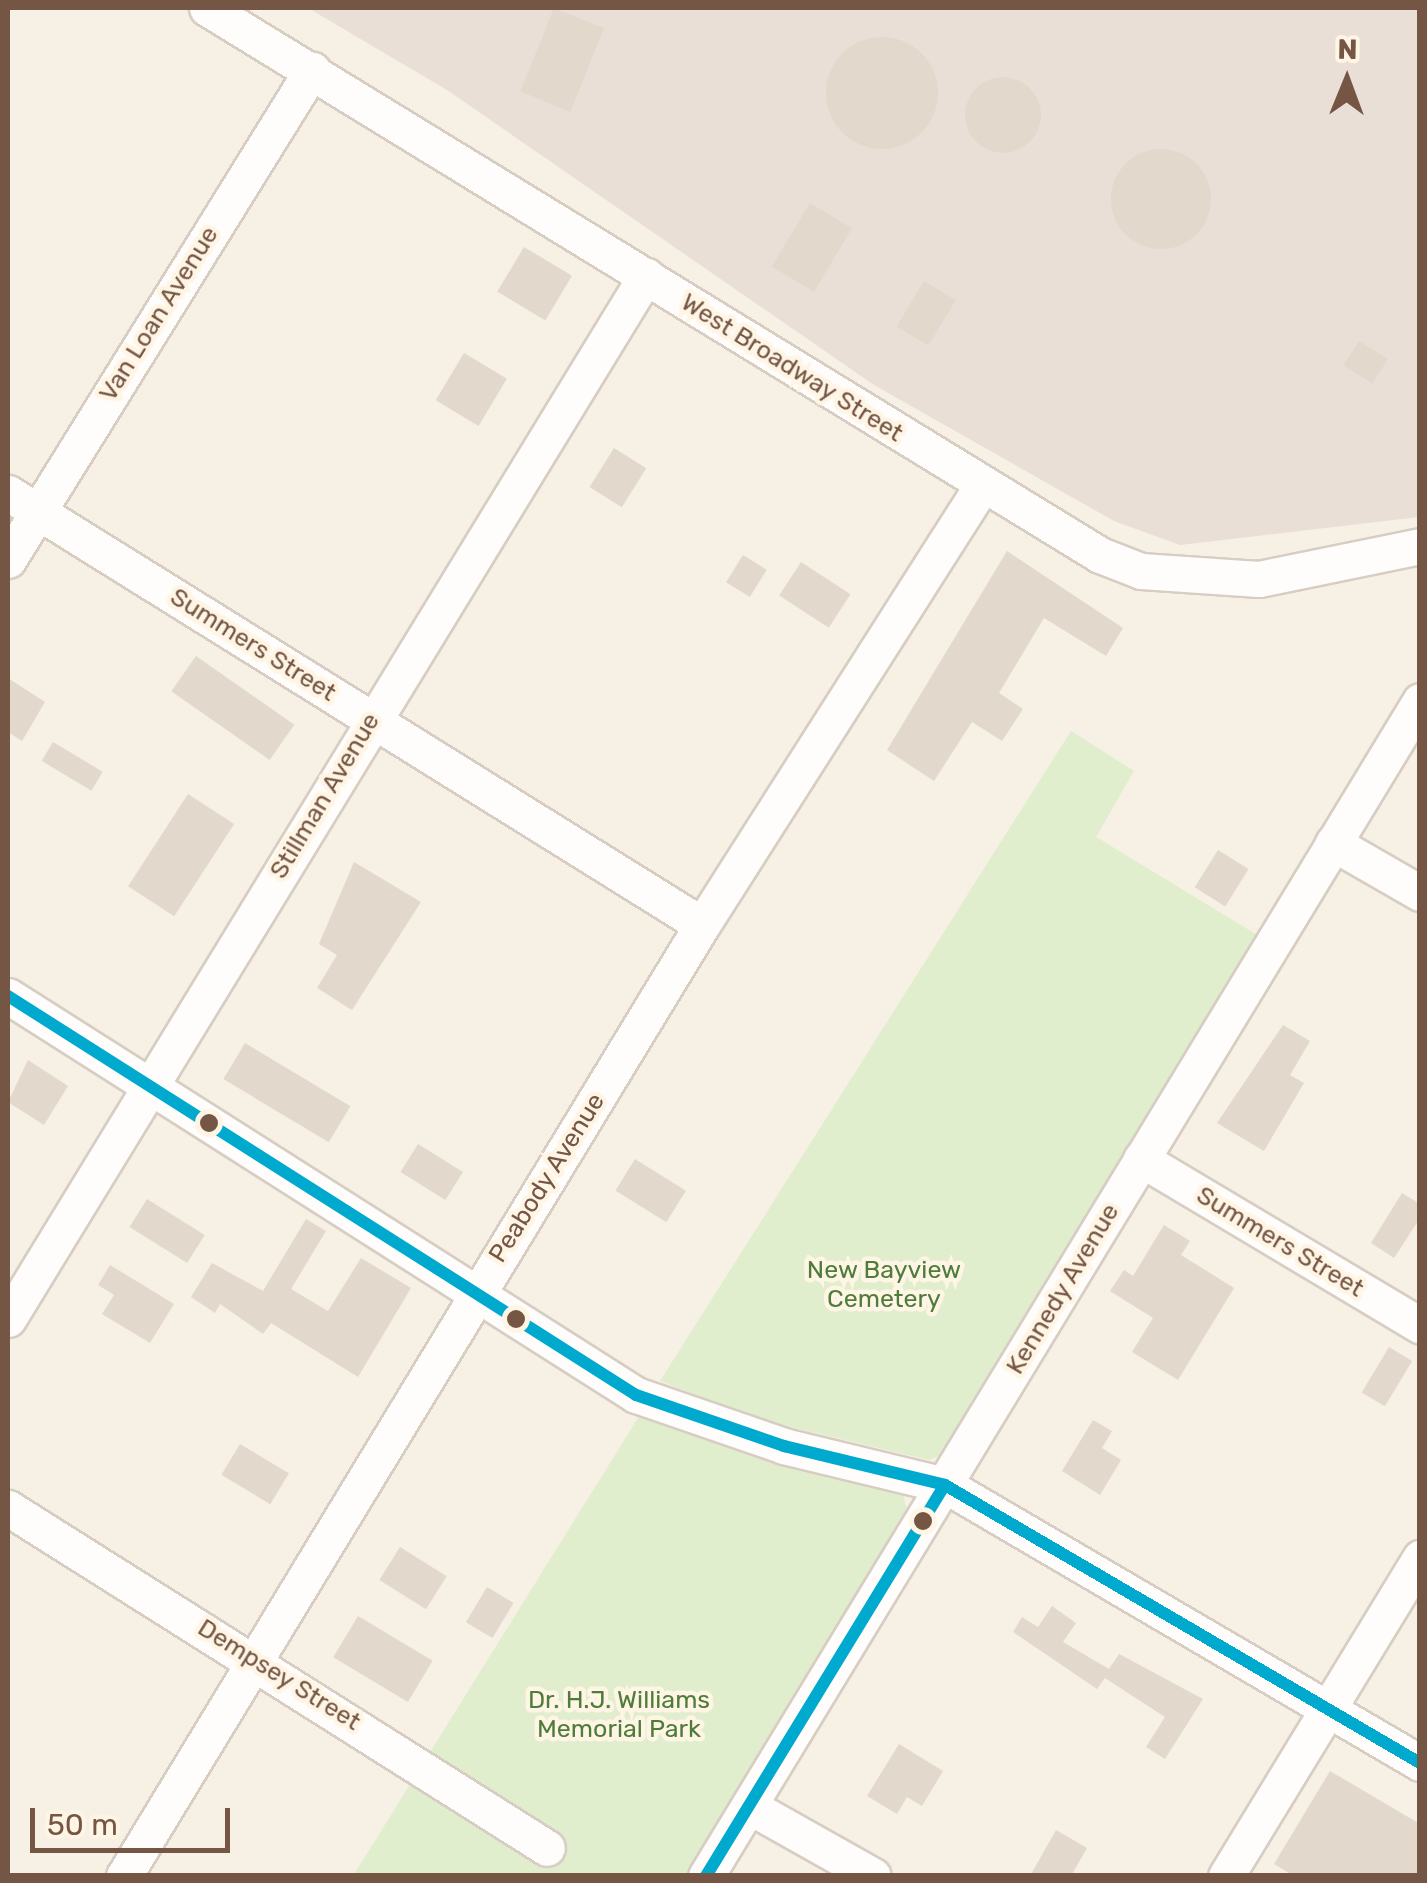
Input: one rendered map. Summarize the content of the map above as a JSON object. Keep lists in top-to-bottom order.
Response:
{
  "streets": {
    "street": [
      "Van Loan Avenue",
      "West Broadway Street",
      "Summers Street",
      "Stillman Avenue",
      "Peabody Avenue",
      "Kennedy Avenue",
      "Dempsey Street"
    ]
  },
  "crossings": [
    ["Van Loan Avenue", "West Broadway Street"],
    ["Van Loan Avenue", "Summers Street"],
    ["West Broadway Street", "Stillman Avenue"],
    ["West Broadway Street", "Peabody Avenue"],
    ["Summers Street", "Stillman Avenue"],
    ["Summers Street", "Peabody Avenue"],
    ["Summers Street", "Kennedy Avenue"],
    ["Peabody Avenue", "Dempsey Street"]
  ],
  "parks": ["New Bayview Cemetery", "Dr. H.J. Williams Memorial Park"],
  "scale_bar": "50 m",
  "north": "top"
}
